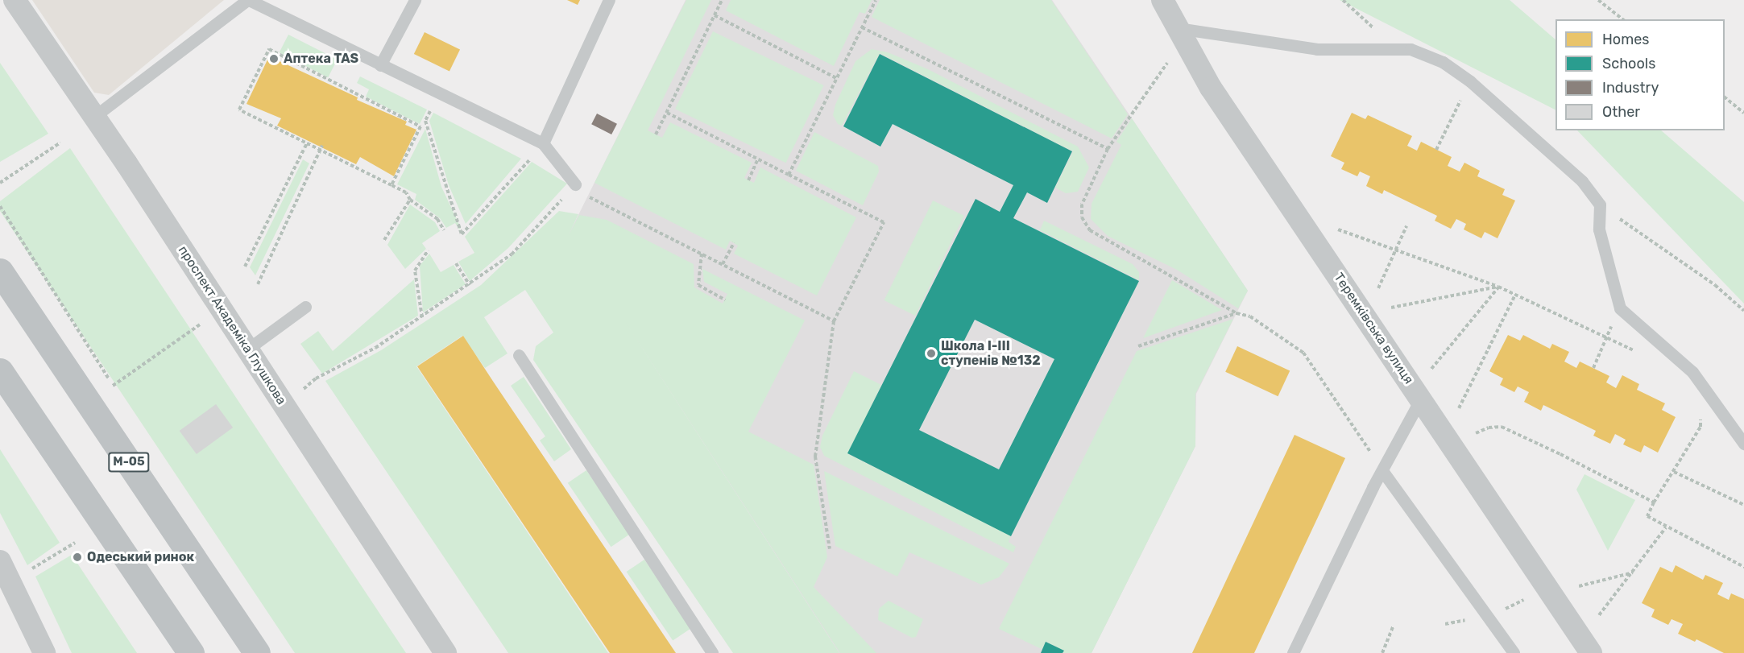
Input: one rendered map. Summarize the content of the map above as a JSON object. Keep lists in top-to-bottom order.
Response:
{
  "streets": {
    "highway": ["М-05"],
    "street": ["проспект Академіка Глушкова", "Теремківська вулиця"]
  },
  "places": ["Аптека TAS", "Школа І-ІІІ ступенів №132", "Одеський ринок"],
  "legend": [
    "Homes",
    "Schools",
    "Industry",
    "Other"
  ]
}
